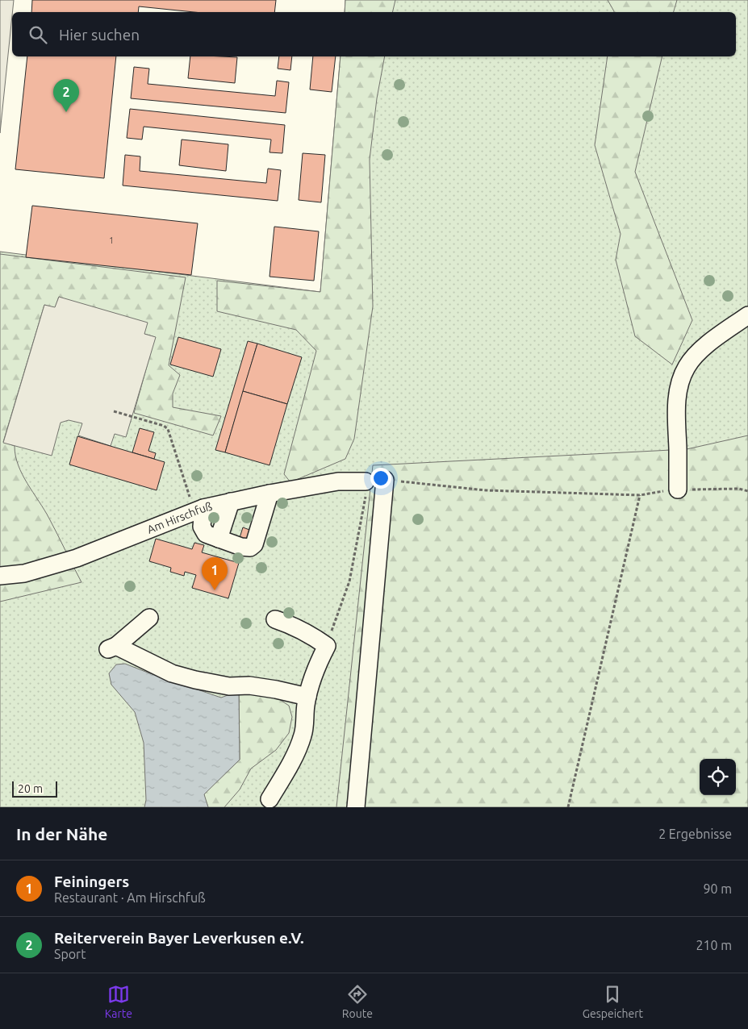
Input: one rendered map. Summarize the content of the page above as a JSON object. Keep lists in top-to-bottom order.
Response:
{
  "streets": {
    "street": ["Am Hirschfuß"]
  },
  "house_numbers": ["1"],
  "scale_bar": "20 m",
  "page": {
    "search": "Hier suchen",
    "pins": ["2", "1"],
    "scale": "20 m",
    "heading": ["In der Nähe", "2 Ergebnisse"],
    "list": [
      {
        "mark": "1",
        "name": "Feiningers",
        "note": "Restaurant · Am Hirschfuß",
        "value": "90 m"
      },
      {
        "mark": "2",
        "name": "Reiterverein Bayer Leverkusen e.V.",
        "note": "Sport",
        "value": "210 m"
      }
    ],
    "nav": ["Karte", "Route", "Gespeichert"]
  }
}
